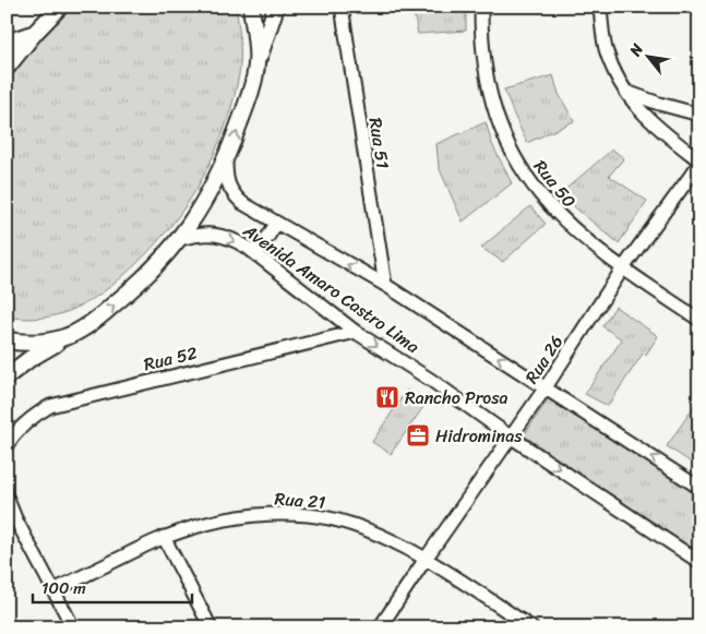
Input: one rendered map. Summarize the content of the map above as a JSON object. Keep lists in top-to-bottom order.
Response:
{
  "streets": {
    "street": [
      "Rua 51",
      "Rua 50",
      "Avenida Amaro Castro Lima",
      "Rua 52",
      "Rua 26",
      "Rua 21"
    ]
  },
  "crossings": [
    ["Rua 51", "Avenida Amaro Castro Lima"],
    ["Rua 50", "Rua 26"],
    ["Avenida Amaro Castro Lima", "Rua 52"],
    ["Avenida Amaro Castro Lima", "Rua 26"],
    ["Rua 26", "Rua 21"]
  ],
  "places": {
    "restaurant": ["Rancho Prosa"],
    "office": ["Hidrominas"]
  },
  "scale_bar": "100 m",
  "north": "top left"
}
